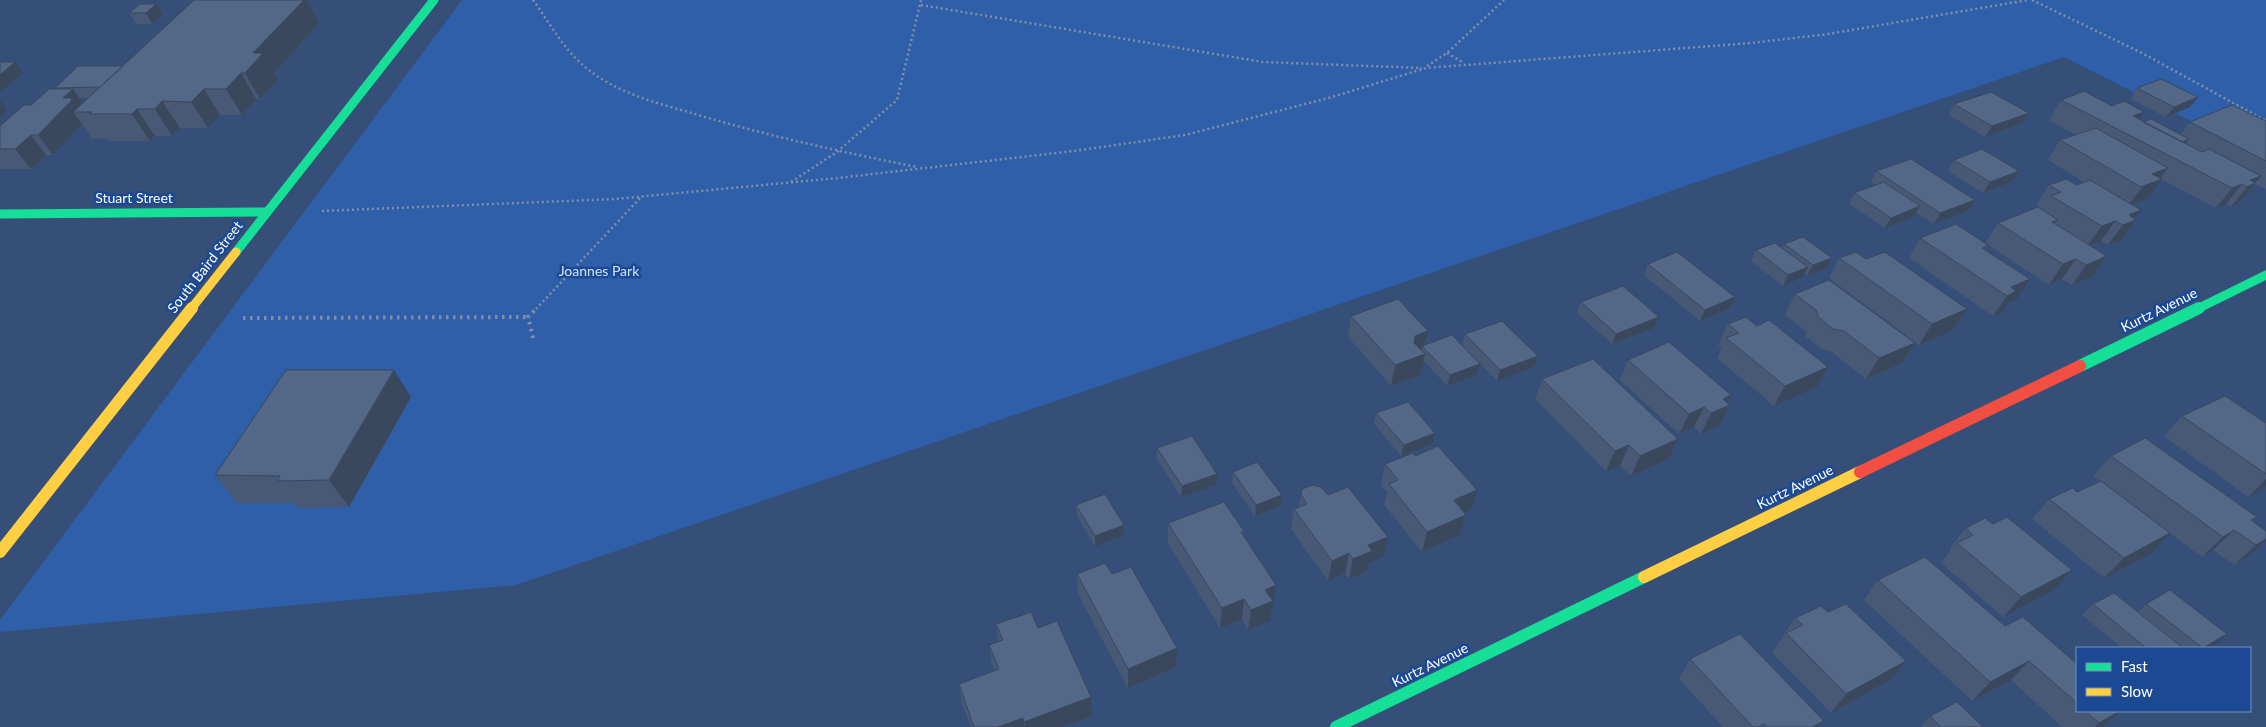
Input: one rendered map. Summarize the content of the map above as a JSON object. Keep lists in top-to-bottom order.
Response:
{
  "streets": {
    "street": ["Stuart Street", "South Baird Street", "Kurtz Avenue"]
  },
  "crossings": [
    ["Stuart Street", "South Baird Street"]
  ],
  "parks": ["Joannes Park"],
  "legend": ["Fast", "Slow"]
}
